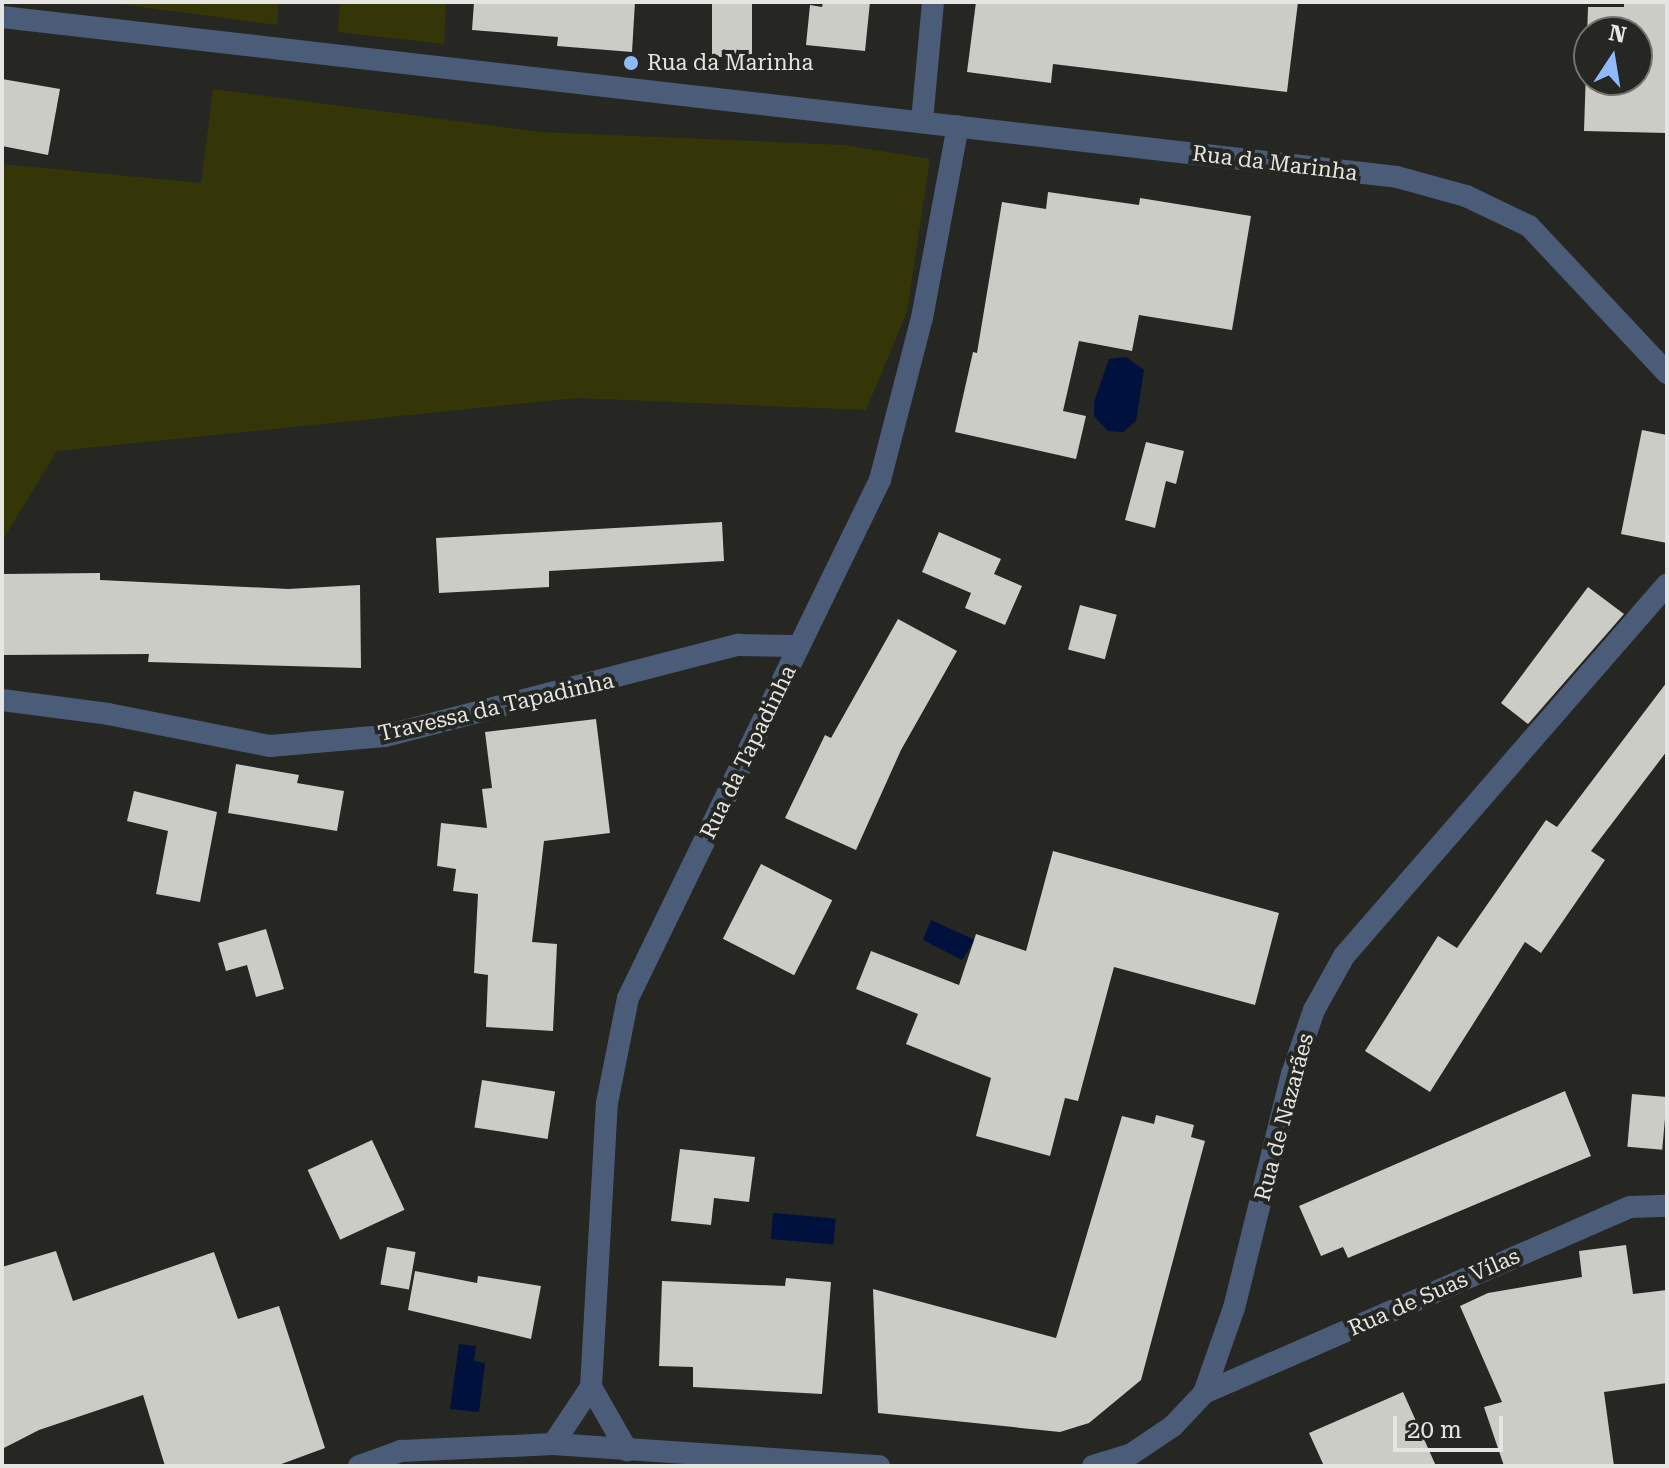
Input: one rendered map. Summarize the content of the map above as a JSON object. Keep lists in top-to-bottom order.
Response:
{
  "streets": {
    "street": [
      "Rua da Marinha",
      "Travessa da Tapadinha",
      "Rua da Tapadinha",
      "Rua de Nazarães",
      "Rua de Suas Vílas"
    ]
  },
  "crossings": [
    ["Rua da Marinha", "Rua da Tapadinha"],
    ["Travessa da Tapadinha", "Rua da Tapadinha"],
    ["Rua de Nazarães", "Rua de Suas Vílas"]
  ],
  "places": ["Rua da Marinha"],
  "scale_bar": "20 m",
  "north": "top"
}
